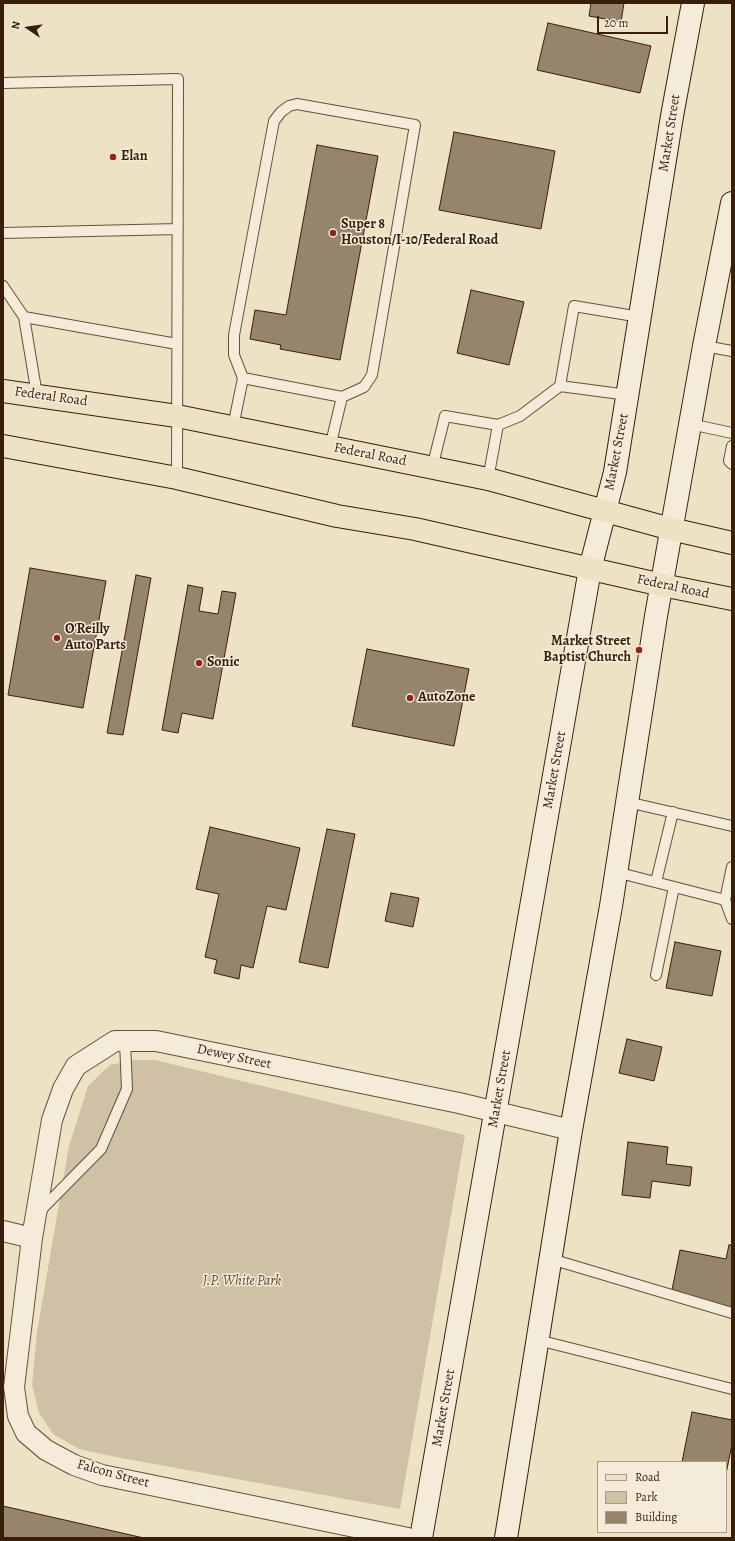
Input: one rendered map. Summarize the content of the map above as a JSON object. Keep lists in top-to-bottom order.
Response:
{
  "streets": {
    "main road": ["Market Street", "Federal Road"],
    "street": ["Dewey Street", "Falcon Street"]
  },
  "crossings": [
    ["Market Street", "Federal Road"],
    ["Market Street", "Dewey Street"],
    ["Dewey Street", "Falcon Street"]
  ],
  "parks": ["J.P. White Park"],
  "places": [
    "Elan",
    "Super 8 Houston/I-10/Federal Road",
    "O'Reilly Auto Parts",
    "Market Street Baptist Church",
    "Sonic",
    "AutoZone"
  ],
  "legend": ["Road", "Park", "Building"],
  "scale_bar": "20 m",
  "north": "left"
}
